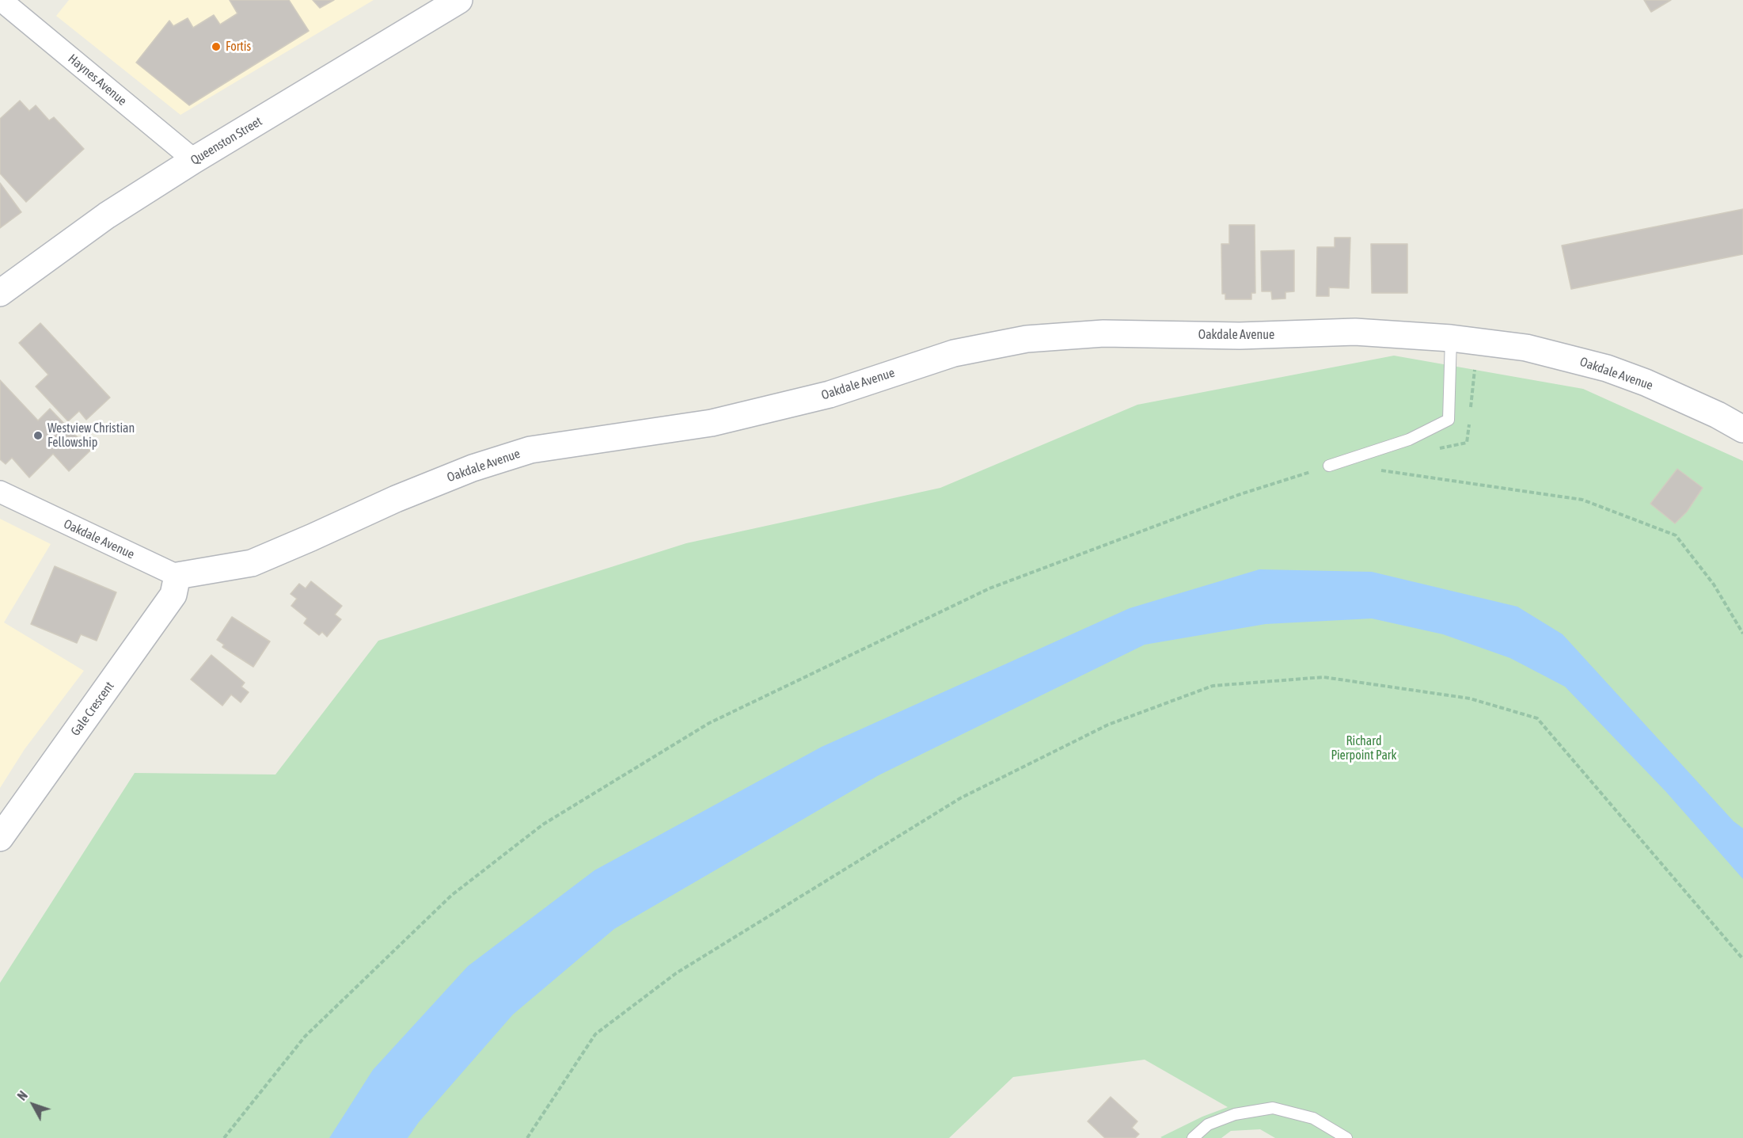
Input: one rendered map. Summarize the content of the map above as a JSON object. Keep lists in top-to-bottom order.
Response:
{
  "streets": {
    "street": [
      "Haynes Avenue",
      "Queenston Street",
      "Oakdale Avenue",
      "Gale Crescent"
    ]
  },
  "crossings": [
    ["Haynes Avenue", "Queenston Street"],
    ["Oakdale Avenue", "Gale Crescent"]
  ],
  "parks": ["Richard Pierpoint Park"],
  "places": ["Fortis", "Westview Christian Fellowship"],
  "north": "top left"
}
